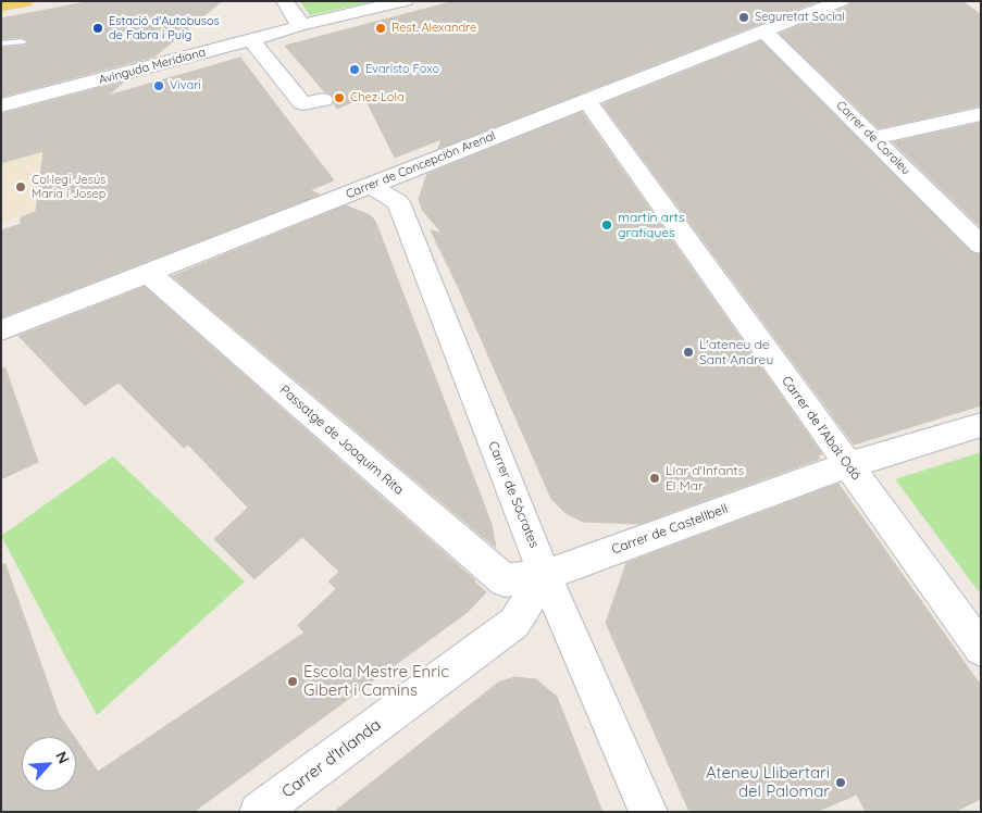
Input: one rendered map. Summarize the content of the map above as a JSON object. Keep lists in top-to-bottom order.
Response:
{
  "streets": {
    "street": [
      "Avinguda Meridiana",
      "Carrer de Coroleu",
      "Carrer de Concepción Arenal",
      "Carrer de l'Abat Odó",
      "Passatge de Joaquim Rita",
      "Carrer de Sòcrates",
      "Carrer de Castellbell",
      "Carrer d'Irlanda"
    ]
  },
  "crossings": [
    ["Carrer de Coroleu", "Carrer de Concepción Arenal"],
    ["Carrer de Concepción Arenal", "Carrer de l'Abat Odó"],
    ["Carrer de Concepción Arenal", "Passatge de Joaquim Rita"],
    ["Carrer de Concepción Arenal", "Carrer de Sòcrates"],
    ["Carrer de l'Abat Odó", "Carrer de Castellbell"],
    ["Passatge de Joaquim Rita", "Carrer de Sòcrates"],
    ["Passatge de Joaquim Rita", "Carrer de Castellbell"],
    ["Passatge de Joaquim Rita", "Carrer d'Irlanda"],
    ["Carrer de Sòcrates", "Carrer de Castellbell"],
    ["Carrer de Sòcrates", "Carrer d'Irlanda"],
    ["Carrer de Castellbell", "Carrer d'Irlanda"]
  ],
  "places": [
    "Seguretat Social",
    "Estació d'Autobusos de Fabra i Puig",
    "Rest. Alexandre",
    "Evaristo Foxo",
    "Vivari",
    "Chez Lola",
    "Col·legi Jesús Maria i Josep",
    "martín arts grafiques",
    "L'ateneu de Sant Andreu",
    "Llar d'Infants El Mar",
    "Escola Mestre Enric Gibert i Camins",
    "Ateneu Llibertari del Palomar"
  ],
  "north": "top right"
}
